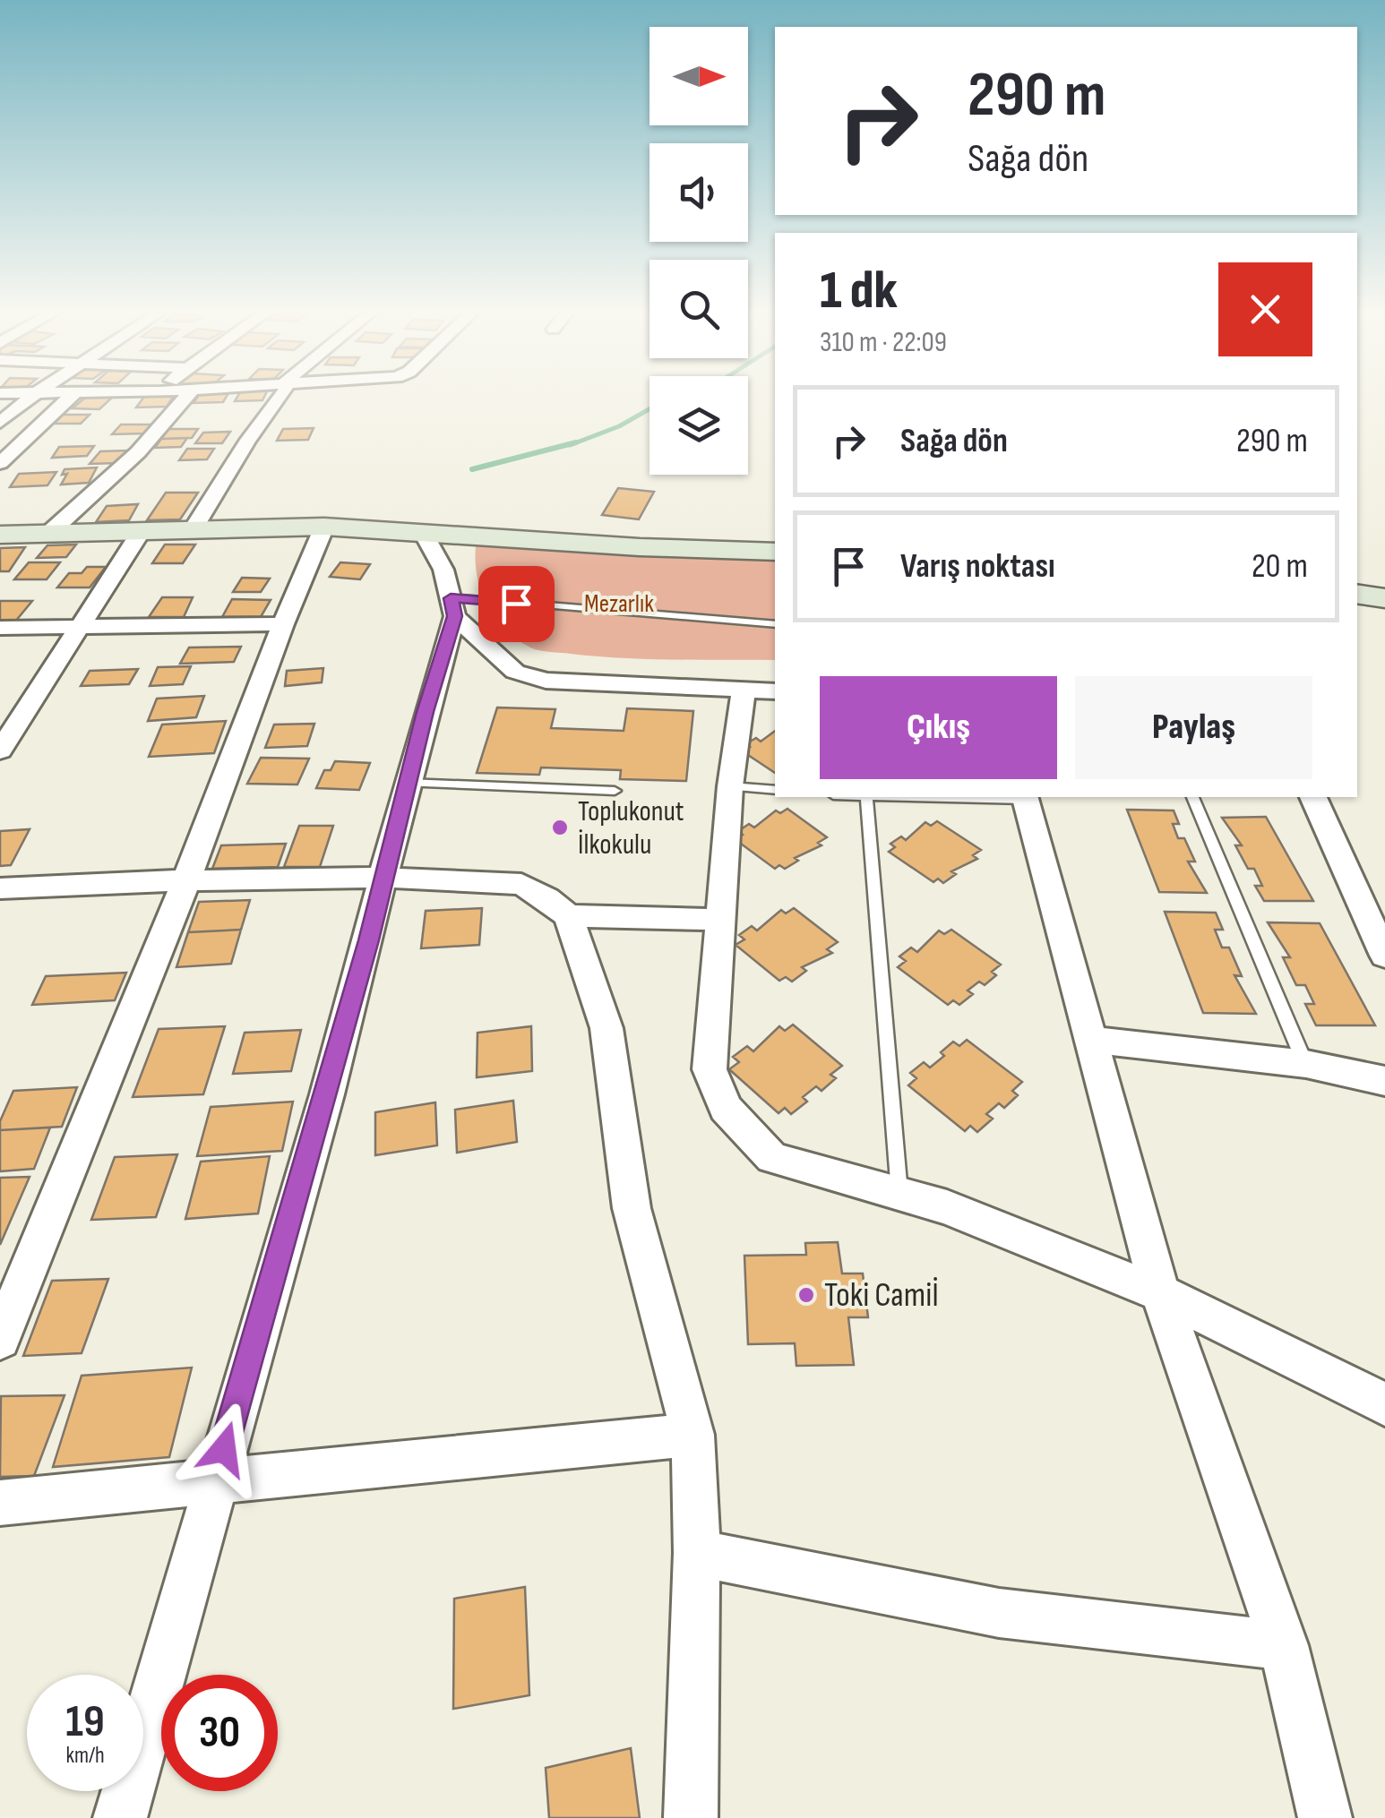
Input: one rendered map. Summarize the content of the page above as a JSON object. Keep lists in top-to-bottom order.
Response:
{
  "parks": ["Mezarlık"],
  "places": ["Toplukonut İlkokulu", "Toki Camiİ"],
  "north": "right",
  "page": {
    "turn": ["290 m", "Sağa dön"],
    "heading": ["1 dk", "310 m · 22:09"],
    "list": [
      {
        "name": "Sağa dön",
        "value": "290 m"
      },
      {
        "name": "Varış noktası",
        "value": "20 m"
      }
    ],
    "buttons": ["Çıkış", "Paylaş"],
    "speed": "19 km/h",
    "limit": "30"
  }
}
